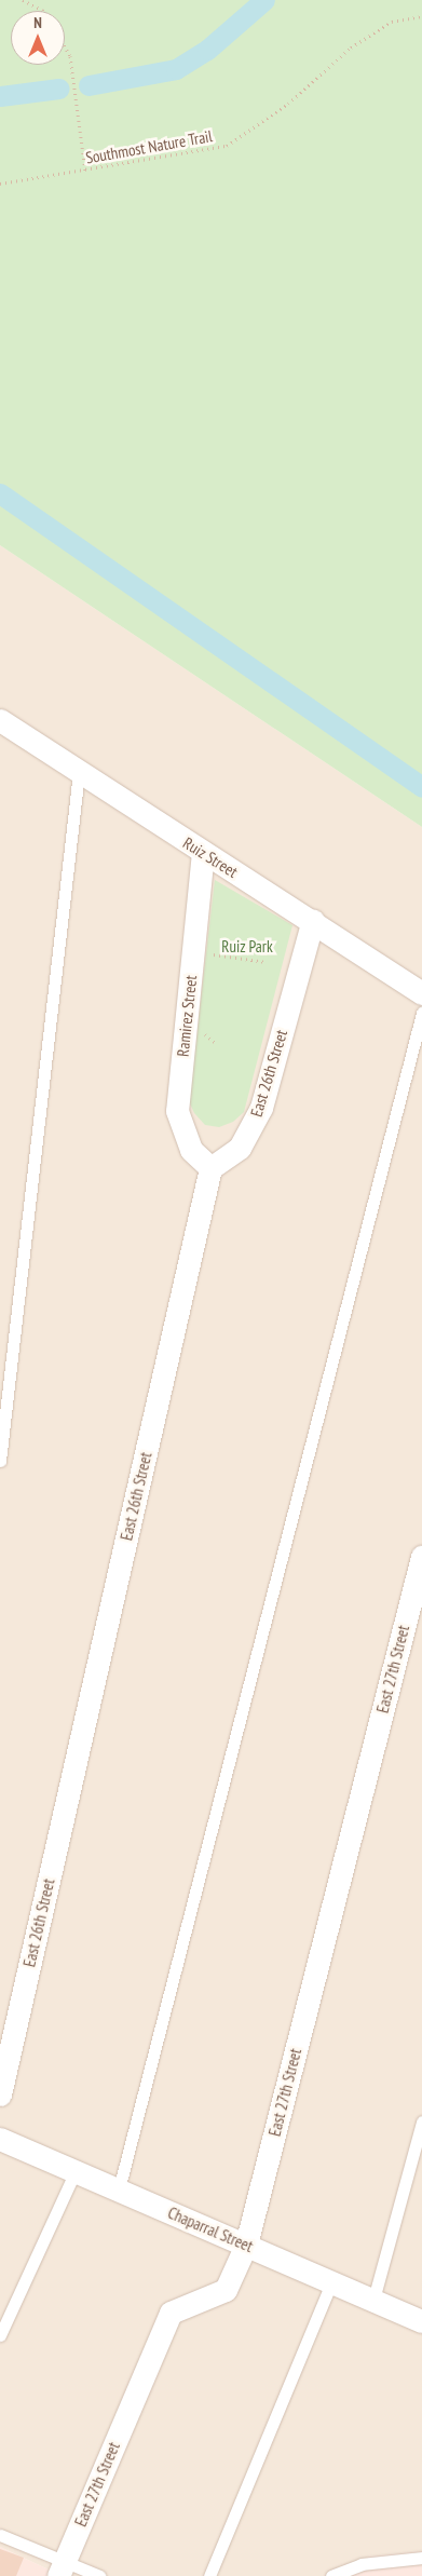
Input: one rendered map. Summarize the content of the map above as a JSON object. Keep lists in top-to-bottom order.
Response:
{
  "streets": {
    "street": [
      "Ruiz Street",
      "Ramirez Street",
      "East 26th Street",
      "East 27th Street",
      "Chaparral Street"
    ],
    "path": ["Southmost Nature Trail"]
  },
  "crossings": [
    ["Ruiz Street", "Ramirez Street"],
    ["Ruiz Street", "East 26th Street"],
    ["Ramirez Street", "East 26th Street"],
    ["East 27th Street", "Chaparral Street"]
  ],
  "parks": ["Ruiz Park"],
  "north": "top"
}
